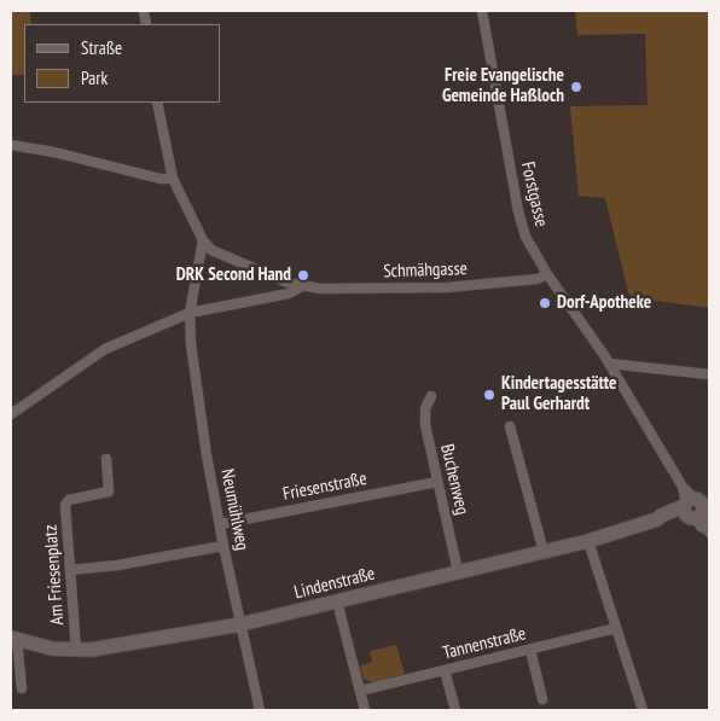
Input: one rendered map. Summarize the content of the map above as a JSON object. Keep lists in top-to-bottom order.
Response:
{
  "streets": {
    "main road": ["Lindenstraße"],
    "street": [
      "Forstgasse",
      "Schmähgasse",
      "Buchenweg",
      "Friesenstraße",
      "Neumühlweg",
      "Am Friesenplatz",
      "Tannenstraße"
    ]
  },
  "crossings": [
    ["Forstgasse", "Schmähgasse"],
    ["Forstgasse", "Lindenstraße"],
    ["Schmähgasse", "Neumühlweg"],
    ["Buchenweg", "Friesenstraße"],
    ["Buchenweg", "Lindenstraße"],
    ["Friesenstraße", "Neumühlweg"],
    ["Neumühlweg", "Lindenstraße"],
    ["Am Friesenplatz", "Lindenstraße"]
  ],
  "places": [
    "Freie Evangelische Gemeinde Haßloch",
    "DRK Second Hand",
    "Dorf-Apotheke",
    "Kindertagesstätte Paul Gerhardt"
  ],
  "legend": ["Straße", "Park"]
}
